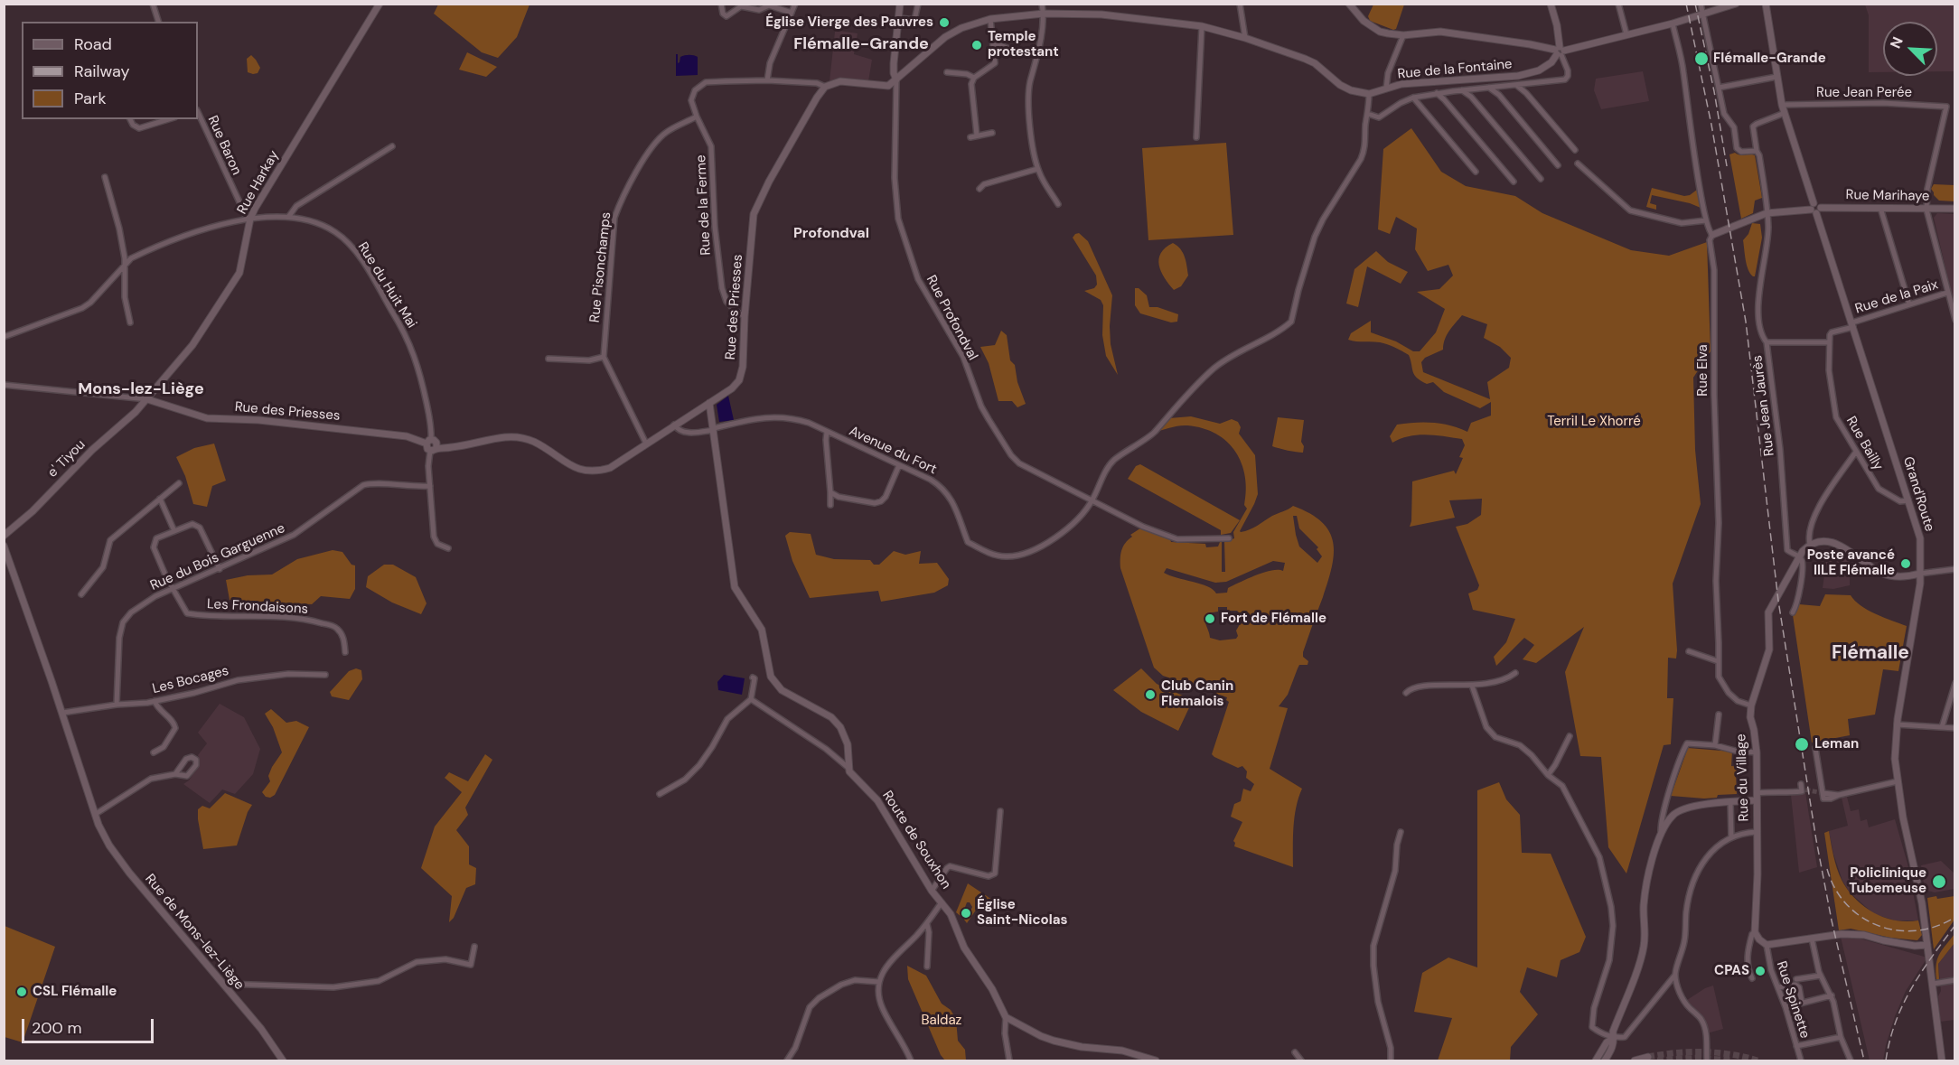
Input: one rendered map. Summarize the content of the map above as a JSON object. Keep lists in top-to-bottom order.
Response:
{
  "streets": {
    "street": [
      "Rue de la Fontaine",
      "Rue Jean Perée",
      "Rue Baron",
      "Rue Harkay",
      "Rue Marihaye",
      "Rue de la Ferme",
      "Rue Pisonchamps",
      "Rue du Huit Mai",
      "Rue de la Paix",
      "Rue des Priesses",
      "Rue Profondval",
      "Rue Elva",
      "Rue Jean Jaurès",
      "Rue Bailly",
      "Avenue du Fort",
      "e' Tiyou",
      "Grand'Route",
      "Rue du Bois Garguenne",
      "Les Frondaisons",
      "Les Bocages",
      "Rue du Village",
      "Route de Souxhon",
      "Rue de Mons-lez-Liège",
      "Rue Spinette"
    ]
  },
  "crossings": [
    ["Rue Jean Perée", "Rue Marihaye"],
    ["Rue Jean Perée", "Grand'Route"],
    ["Rue Baron", "Rue Harkay"],
    ["Rue Baron", "Rue du Huit Mai"],
    ["Rue Harkay", "Rue du Huit Mai"],
    ["Rue Harkay", "Rue des Priesses"],
    ["Rue Harkay", "e' Tiyou"],
    ["Rue Marihaye", "Rue Elva"],
    ["Rue Marihaye", "Rue Jean Jaurès"],
    ["Rue Marihaye", "Grand'Route"],
    ["Rue de la Ferme", "Rue Pisonchamps"],
    ["Rue de la Ferme", "Rue des Priesses"],
    ["Rue du Huit Mai", "Rue des Priesses"],
    ["Rue de la Paix", "Grand'Route"],
    ["Rue des Priesses", "Avenue du Fort"],
    ["Rue des Priesses", "e' Tiyou"],
    ["Rue Profondval", "Avenue du Fort"],
    ["Rue Elva", "Rue du Village"],
    ["Rue Jean Jaurès", "Grand'Route"],
    ["Rue Jean Jaurès", "Rue du Village"],
    ["Rue Bailly", "Grand'Route"],
    ["Rue du Bois Garguenne", "Les Frondaisons"],
    ["Rue du Bois Garguenne", "Les Bocages"],
    ["Les Bocages", "Rue de Mons-lez-Liège"]
  ],
  "districts": [
    "Flémalle-Grande",
    "Profondval",
    "Mons-lez-Liège",
    "Flémalle"
  ],
  "parks": ["Terril Le Xhorré", "Baldaz"],
  "places": [
    "Église Vierge des Pauvres",
    "Temple protestant",
    "Flémalle-Grande",
    "Poste avancé IILE Flémalle",
    "Fort de Flémalle",
    "Club Canin Flemalois",
    "Leman",
    "Policlinique Tubemeuse",
    "Église Saint-Nicolas",
    "CPAS",
    "CSL Flémalle"
  ],
  "legend": ["Road", "Railway", "Park"],
  "scale_bar": "200 m",
  "north": "top left"
}
